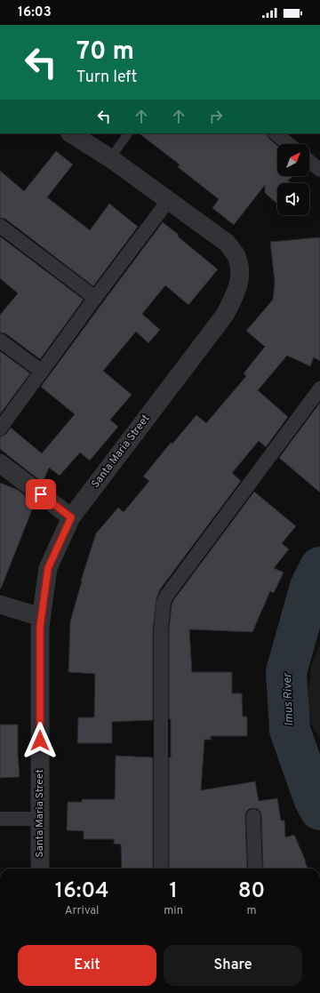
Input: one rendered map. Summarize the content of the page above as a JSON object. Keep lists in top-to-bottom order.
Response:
{
  "streets": {
    "street": ["Santa Maria Street"]
  },
  "water": ["Imus River"],
  "north": "top right",
  "page": {
    "status": "16:03",
    "turn": ["70 m", "Turn left"],
    "eta": [
      "16:04",
      "Arrival",
      "1",
      "min",
      "80",
      "m"
    ],
    "buttons": ["Exit", "Share"]
  }
}
